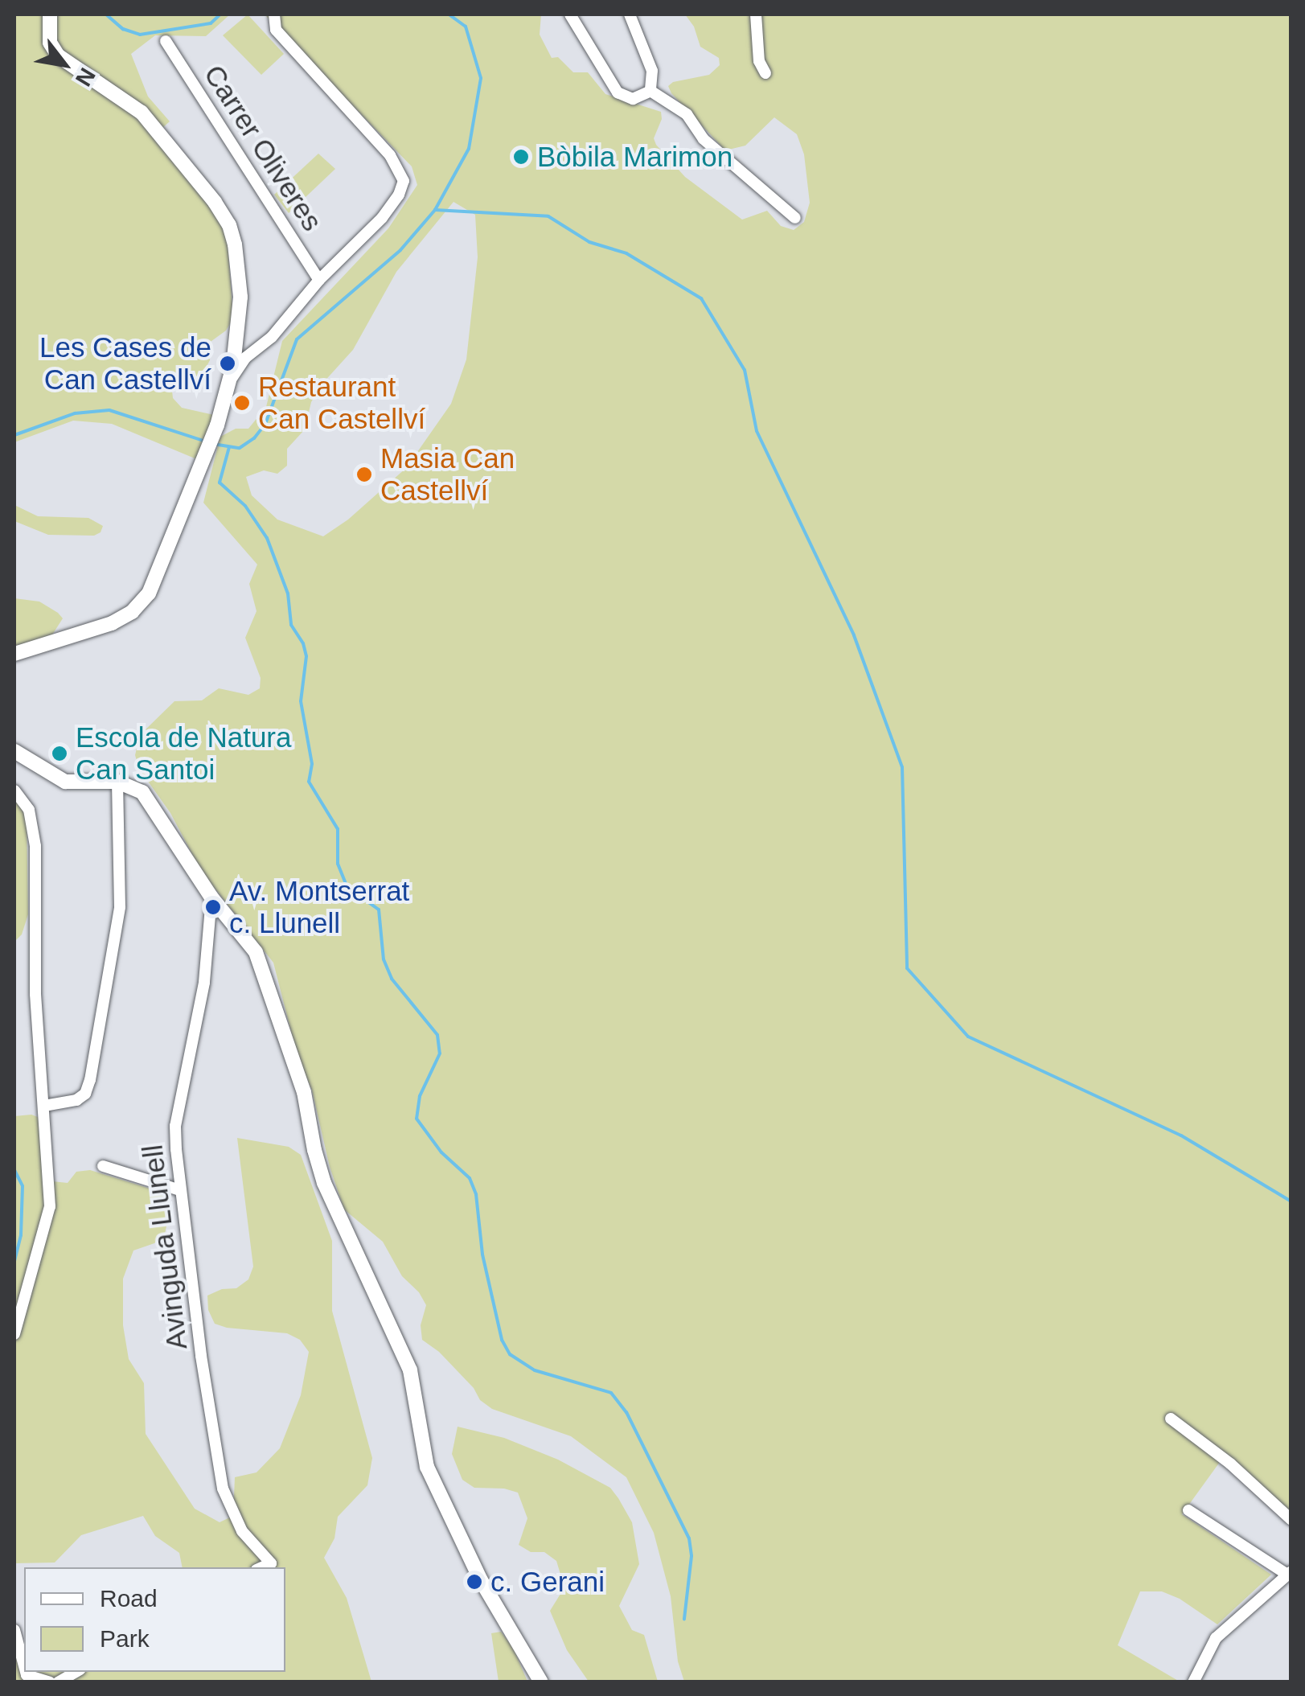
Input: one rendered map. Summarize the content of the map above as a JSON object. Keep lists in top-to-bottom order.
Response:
{
  "streets": {
    "street": ["Carrer Oliveres", "Avinguda Llunell"]
  },
  "places": [
    "Bòbila Marimon",
    "Les Cases de Can Castellví",
    "Restaurant Can Castellví",
    "Masia Can Castellví",
    "Escola de Natura Can Santoi",
    "Av. Montserrat c. Llunell",
    "c. Gerani"
  ],
  "legend": ["Road", "Park"],
  "north": "bottom right"
}
